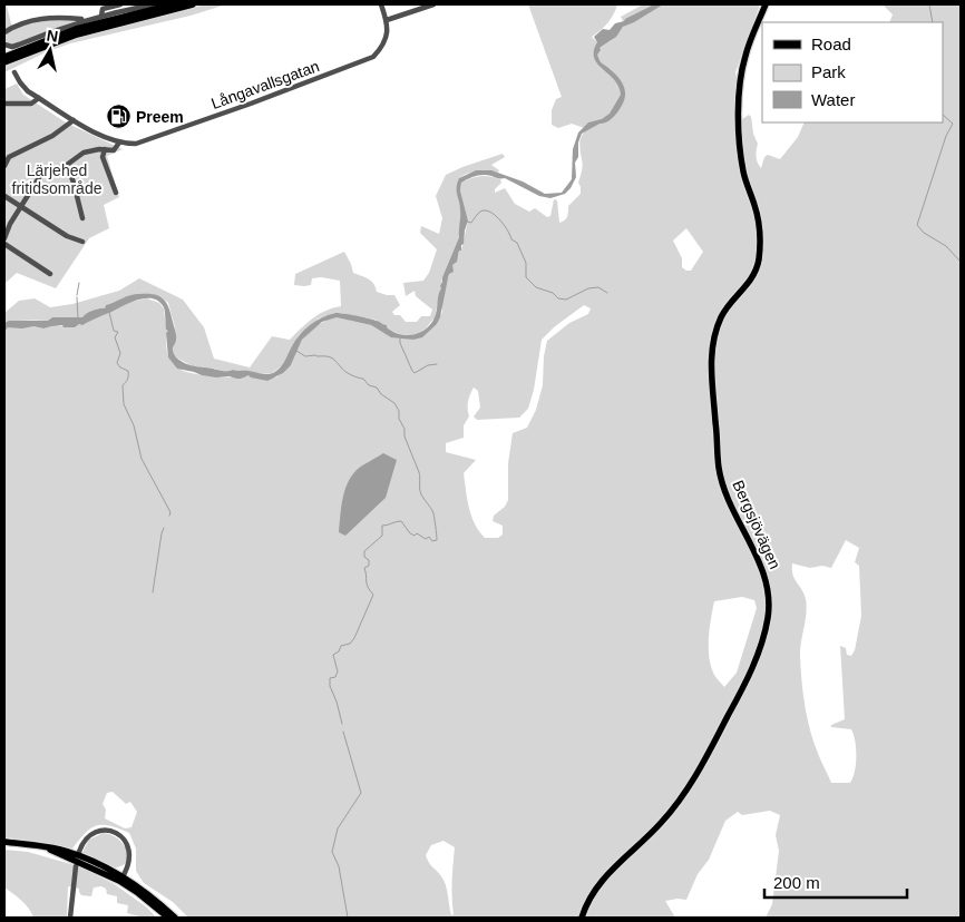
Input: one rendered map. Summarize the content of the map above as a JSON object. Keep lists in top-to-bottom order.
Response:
{
  "streets": {
    "main road": ["Bergsjövägen"],
    "street": ["Långavallsgatan"]
  },
  "parks": ["Lärjehed fritidsområde"],
  "places": {
    "fuel station": ["Preem"]
  },
  "legend": ["Road", "Park", "Water"],
  "scale_bar": "200 m",
  "north": "top"
}
